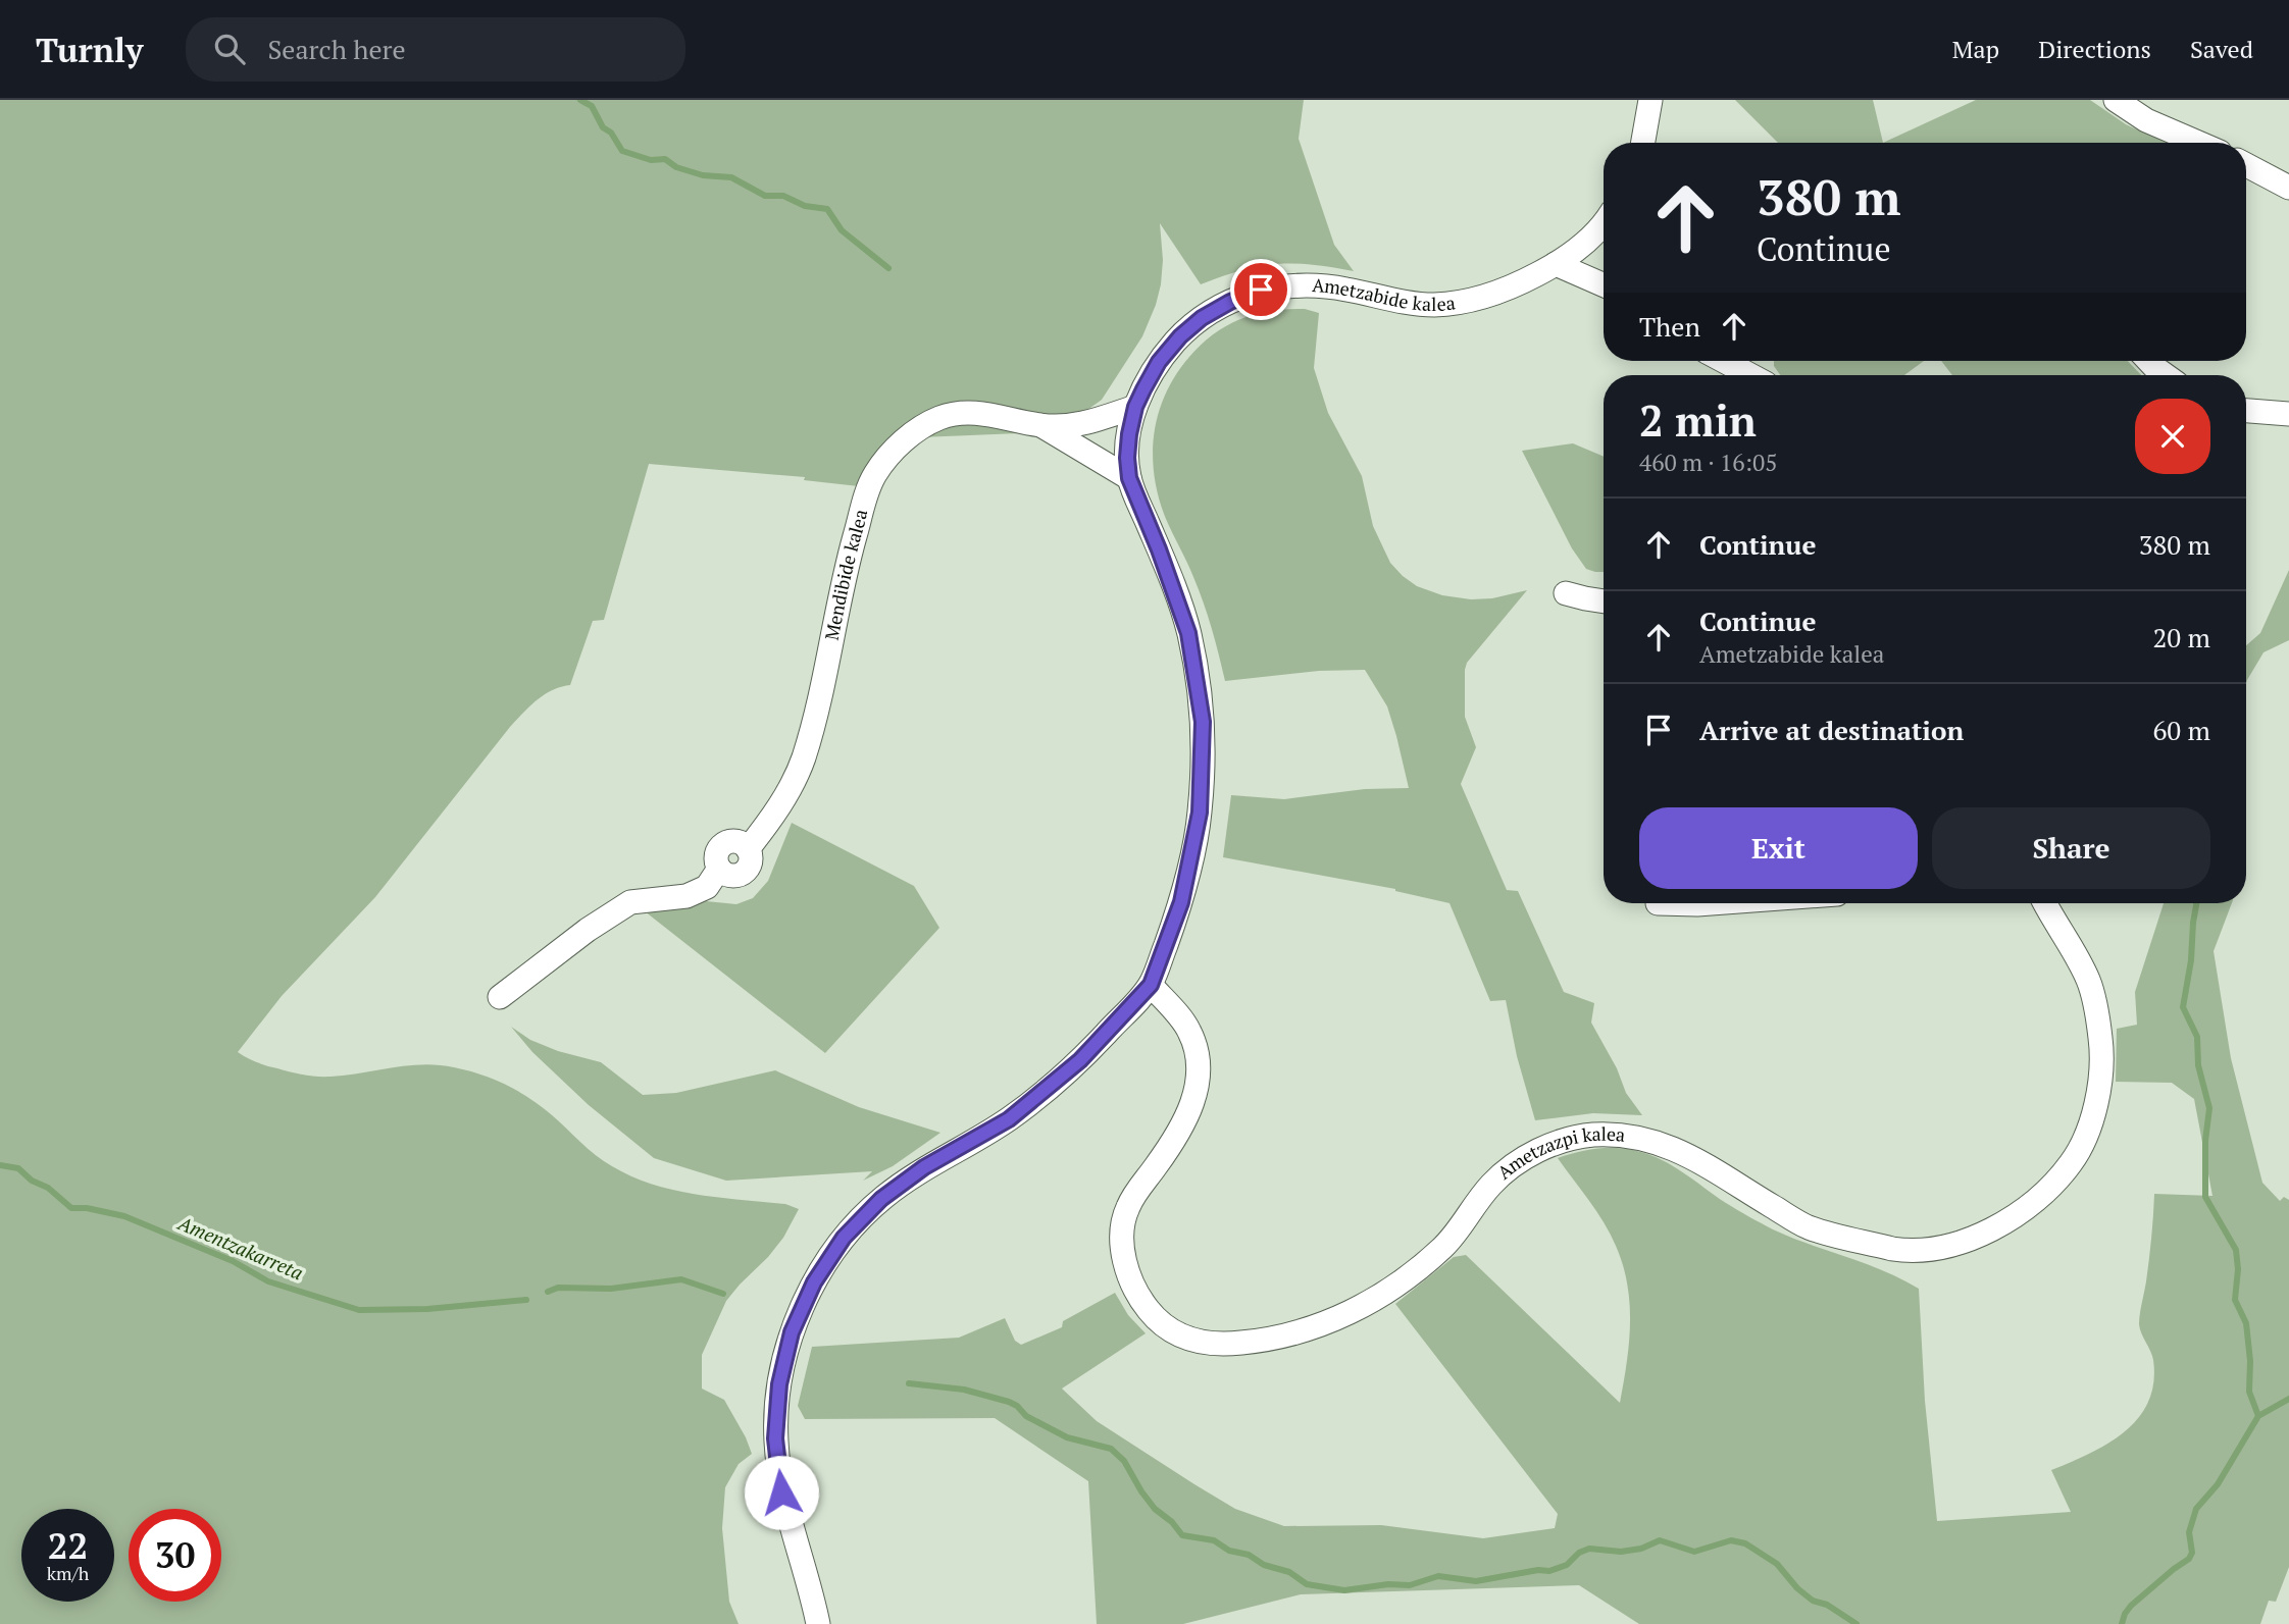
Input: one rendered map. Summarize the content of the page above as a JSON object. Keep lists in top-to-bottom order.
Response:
{
  "streets": {
    "street": ["Ametzabide kalea", "Mendibide kalea", "Ametzazpi kalea"]
  },
  "water": ["Amentzakarreta"],
  "page": {
    "header": "Turnly",
    "search": "Search here",
    "nav": ["Map", "Directions", "Saved"],
    "turn": ["380 m", "Continue"],
    "then": "Then",
    "heading": ["2 min", "460 m · 16:05"],
    "list": [
      {
        "name": "Continue",
        "value": "380 m"
      },
      {
        "name": "Continue",
        "note": "Ametzabide kalea",
        "value": "20 m"
      },
      {
        "name": "Arrive at destination",
        "value": "60 m"
      }
    ],
    "buttons": ["Exit", "Share"],
    "speed": "22 km/h",
    "limit": "30"
  }
}
